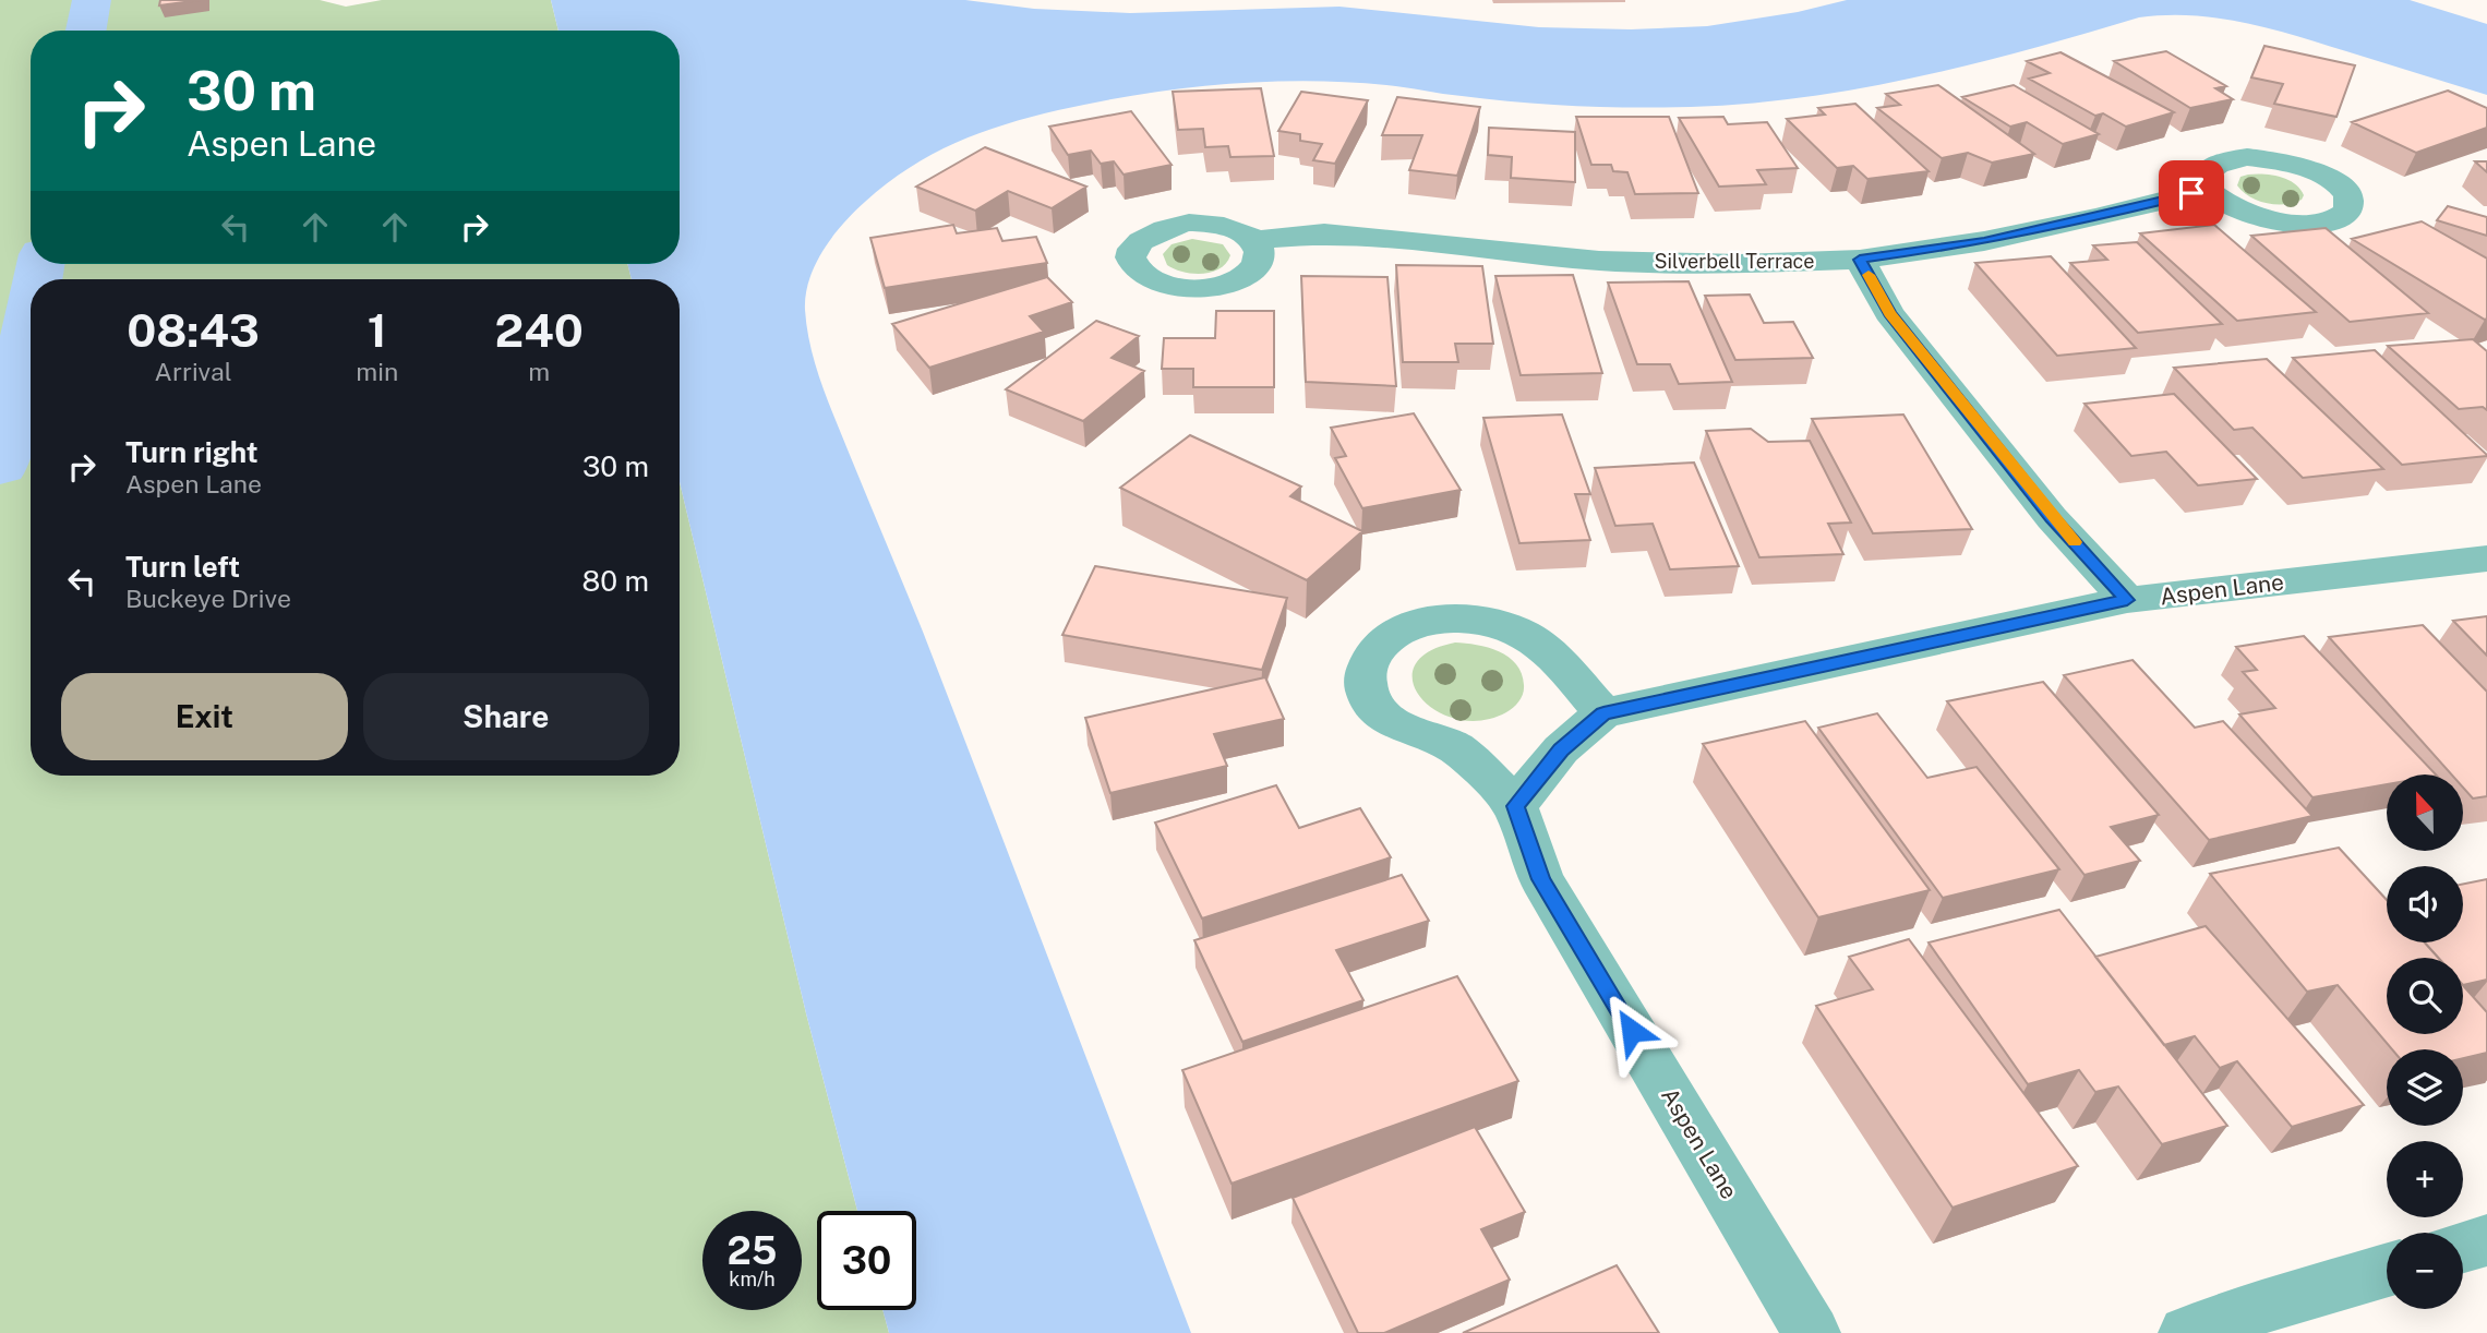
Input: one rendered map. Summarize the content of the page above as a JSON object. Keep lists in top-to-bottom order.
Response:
{
  "streets": {
    "street": ["Silverbell Terrace", "Aspen Lane"]
  },
  "north": "top",
  "page": {
    "turn": ["30 m", "Aspen Lane"],
    "eta": [
      "08:43",
      "Arrival",
      "1",
      "min",
      "240",
      "m"
    ],
    "list": [
      {
        "name": "Turn right",
        "note": "Aspen Lane",
        "value": "30 m"
      },
      {
        "name": "Turn left",
        "note": "Buckeye Drive",
        "value": "80 m"
      }
    ],
    "buttons": ["Exit", "Share"],
    "map_buttons": ["+", "−"],
    "speed": "25 km/h",
    "limit": "30"
  }
}
